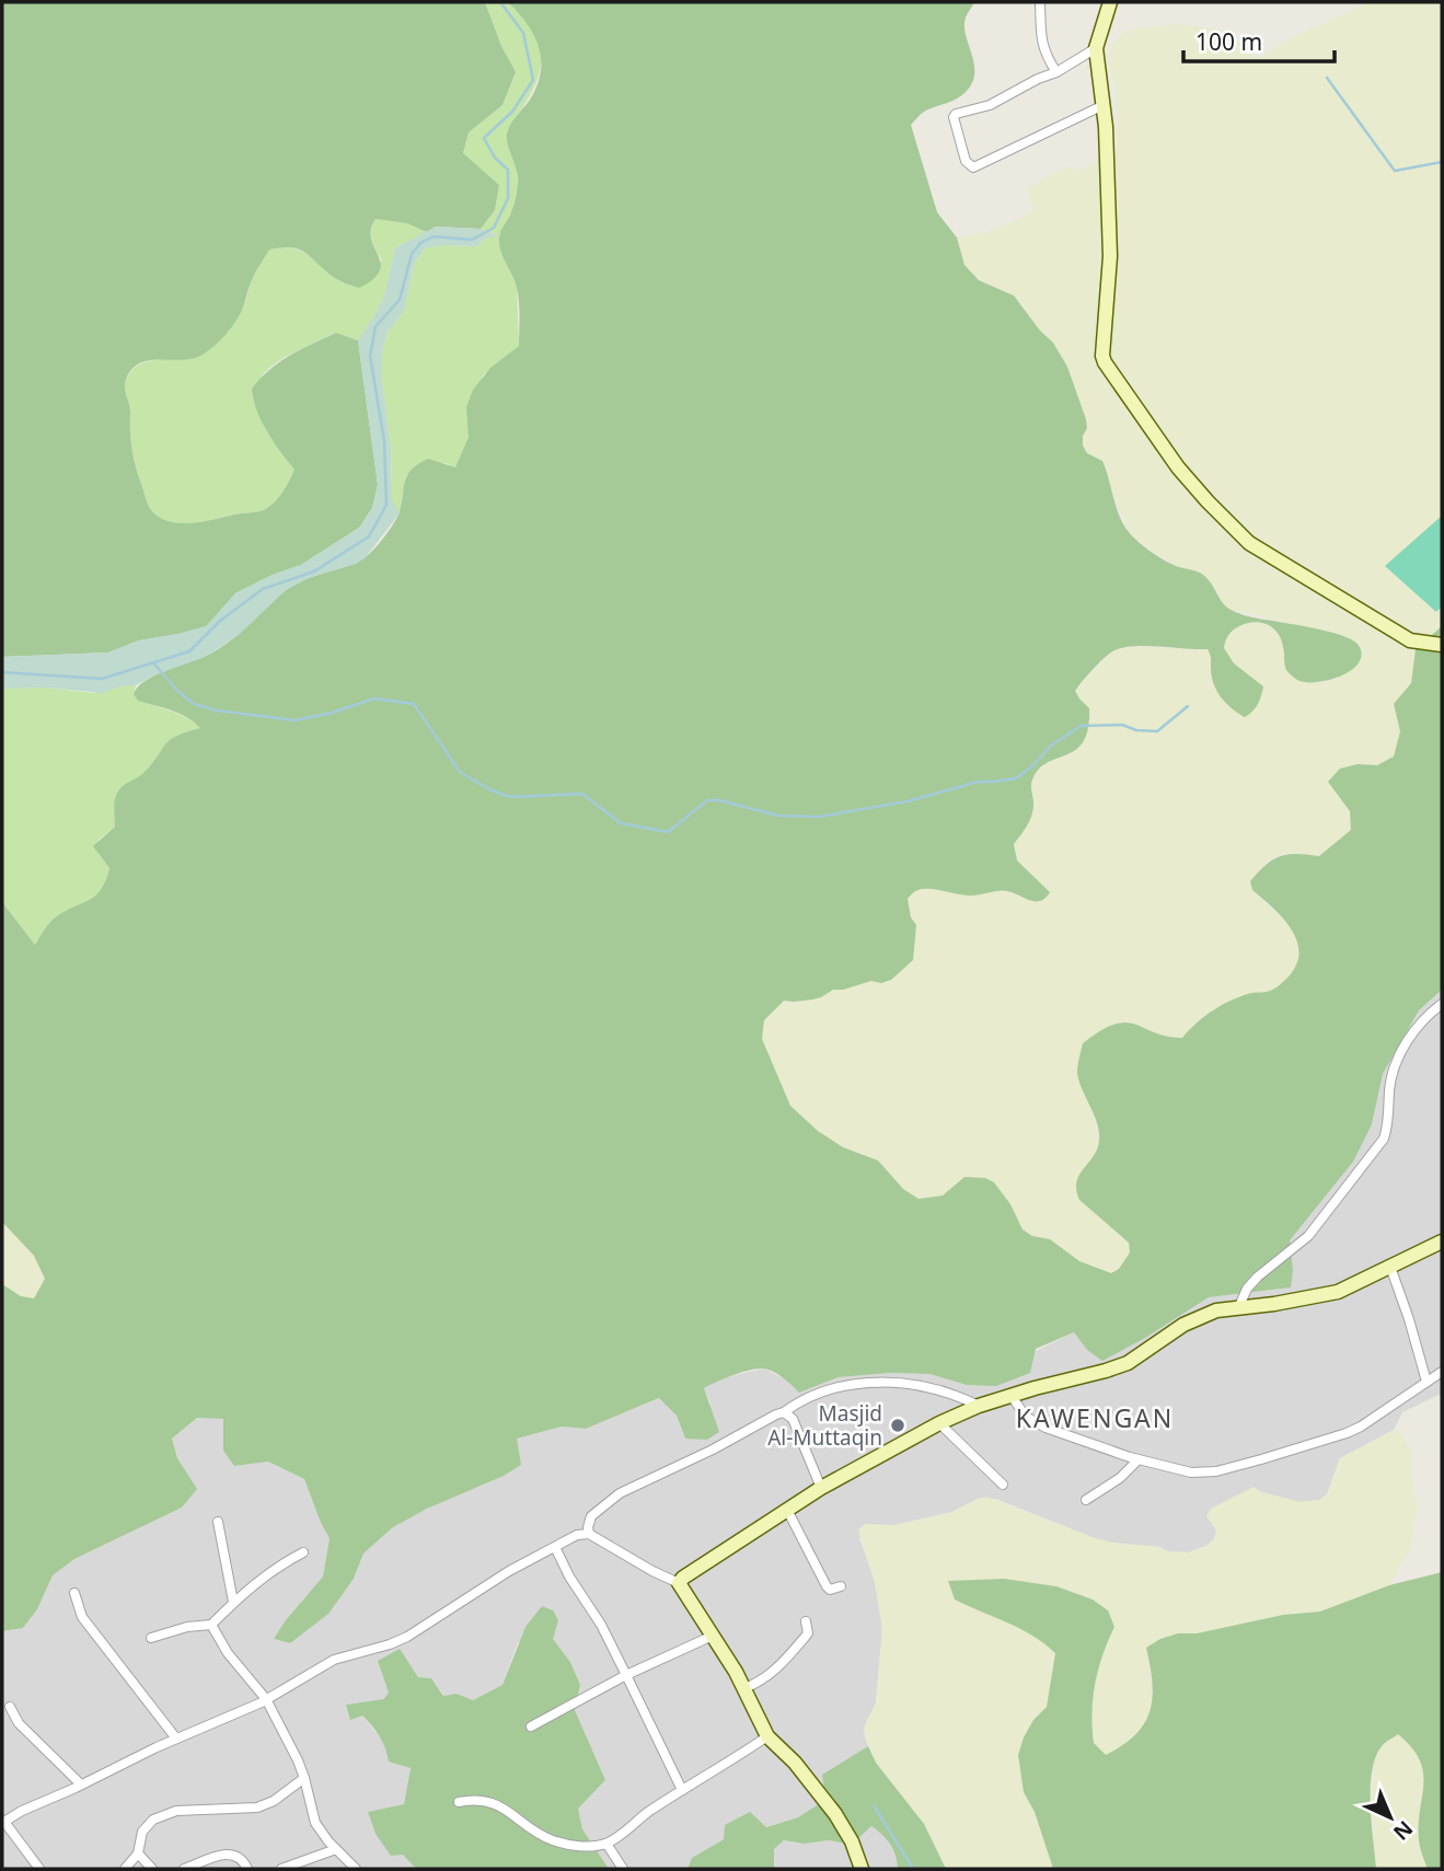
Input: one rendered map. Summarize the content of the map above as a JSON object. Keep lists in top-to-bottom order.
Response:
{
  "districts": ["KAWENGAN"],
  "places": ["Masjid Al-Muttaqin"],
  "scale_bar": "100 m",
  "north": "bottom right"
}
